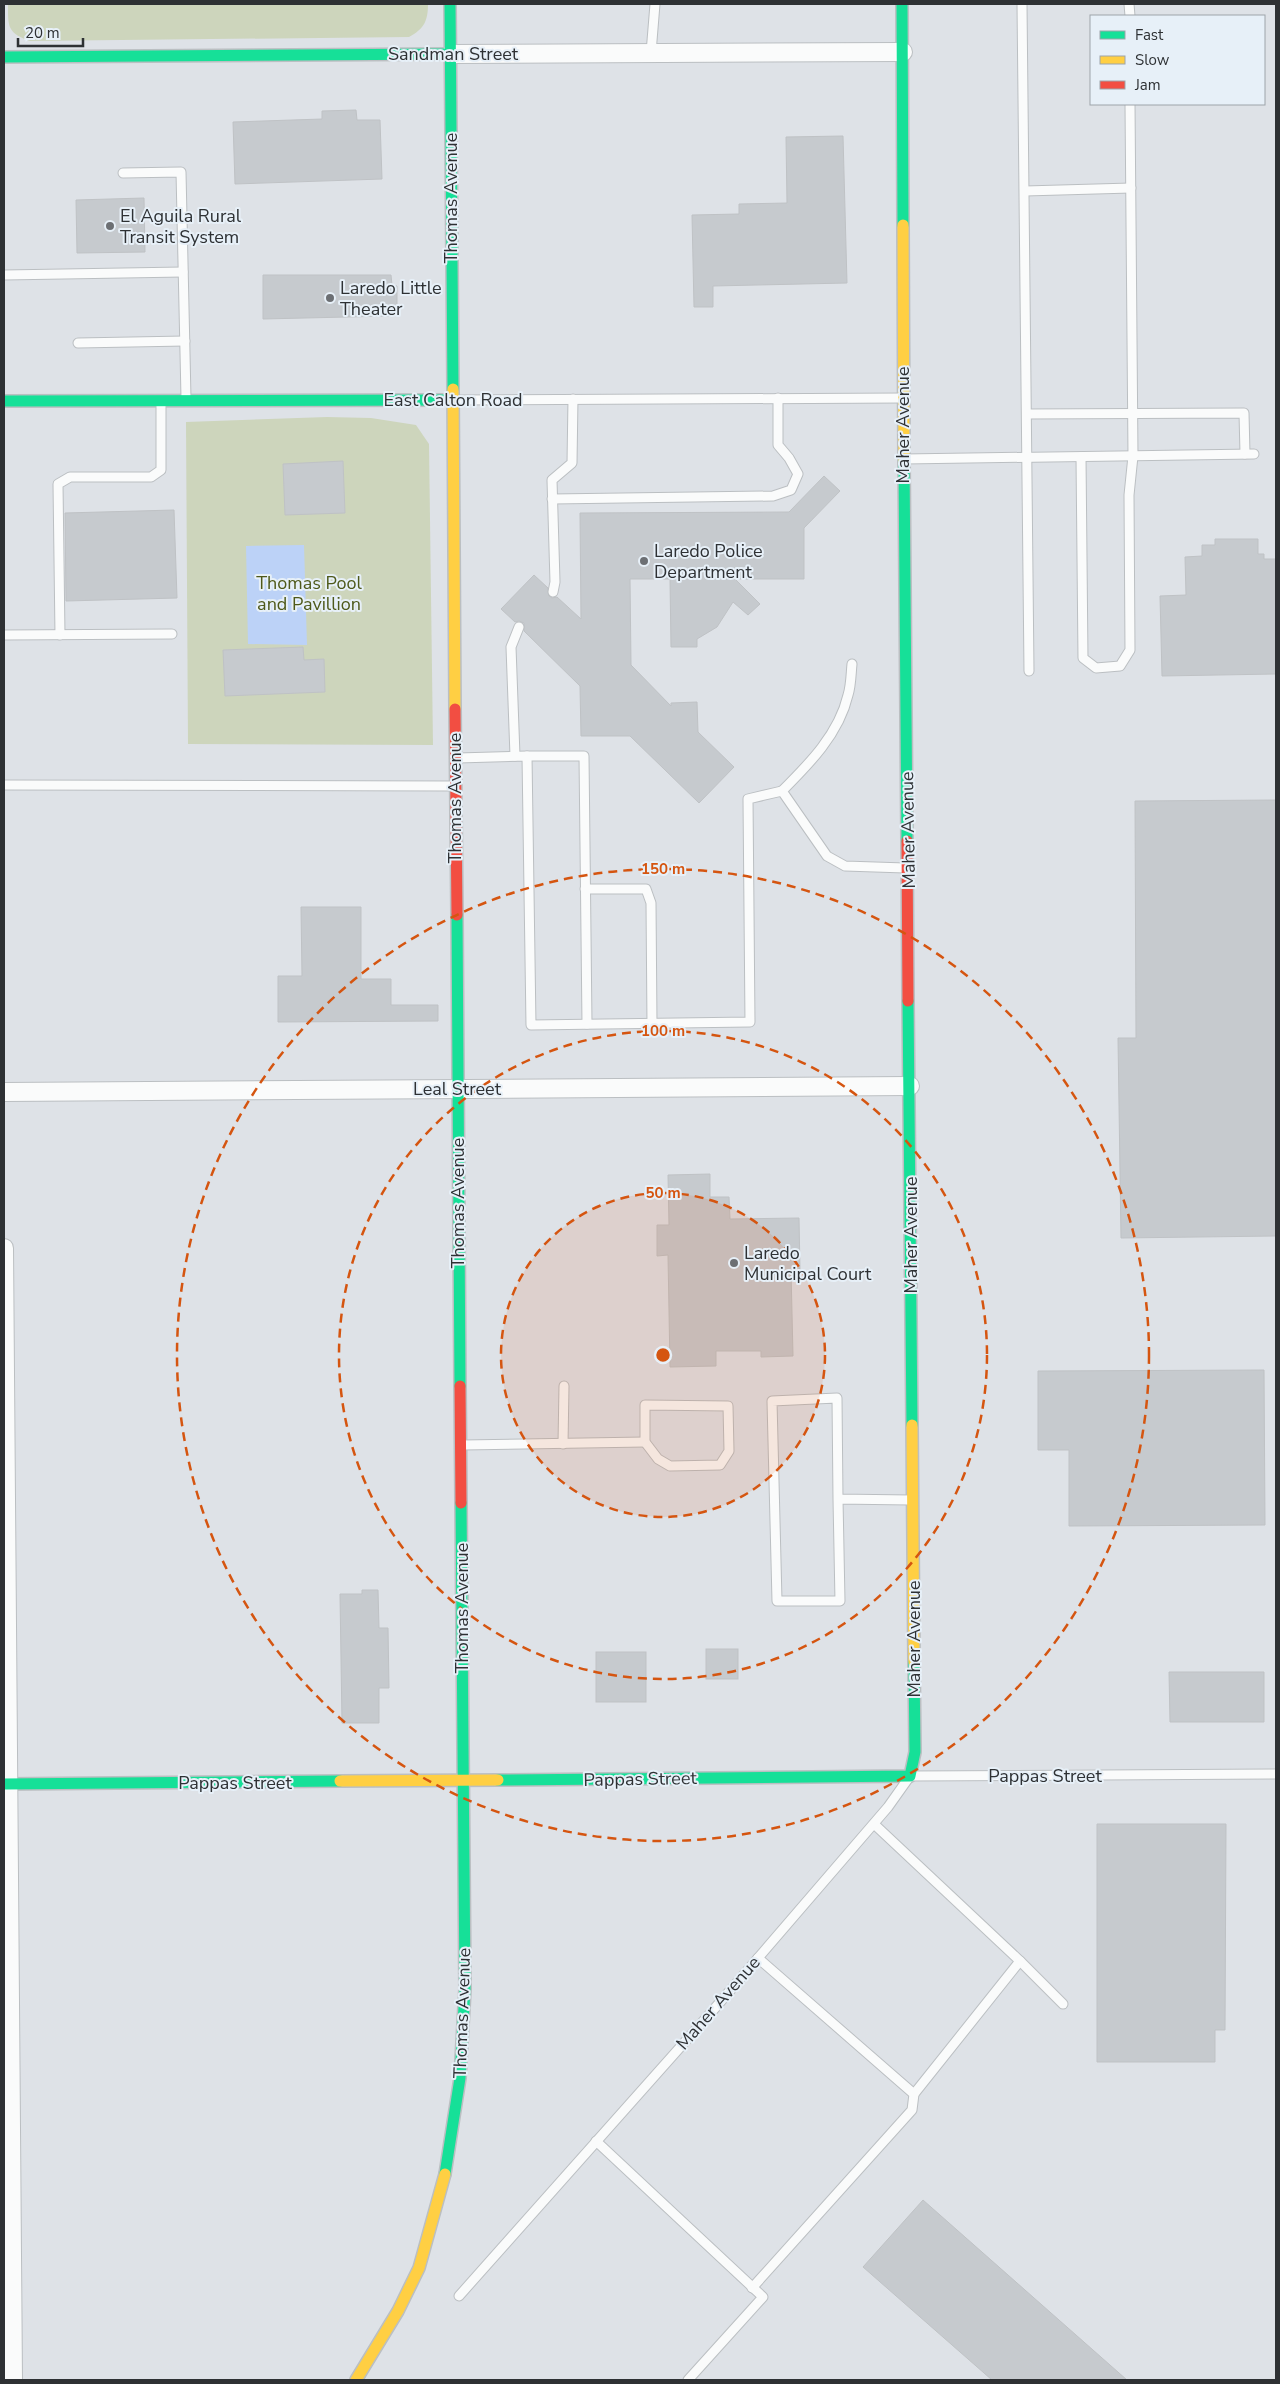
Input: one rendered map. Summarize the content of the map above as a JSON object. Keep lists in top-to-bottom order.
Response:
{
  "streets": {
    "street": [
      "Sandman Street",
      "Thomas Avenue",
      "East Calton Road",
      "Maher Avenue",
      "Leal Street",
      "Pappas Street"
    ]
  },
  "crossings": [
    ["Sandman Street", "Thomas Avenue"],
    ["Sandman Street", "Maher Avenue"],
    ["Thomas Avenue", "East Calton Road"],
    ["Thomas Avenue", "Leal Street"],
    ["Thomas Avenue", "Pappas Street"],
    ["East Calton Road", "Maher Avenue"],
    ["Maher Avenue", "Leal Street"],
    ["Maher Avenue", "Pappas Street"]
  ],
  "parks": ["Thomas Pool and Pavillion"],
  "places": [
    "El Aguila Rural Transit System",
    "Laredo Little Theater",
    "Laredo Police Department",
    "Laredo Municipal Court"
  ],
  "legend": ["Fast", "Slow", "Jam"],
  "scale_bar": "20 m",
  "rings": ["150 m", "100 m", "50 m"]
}
